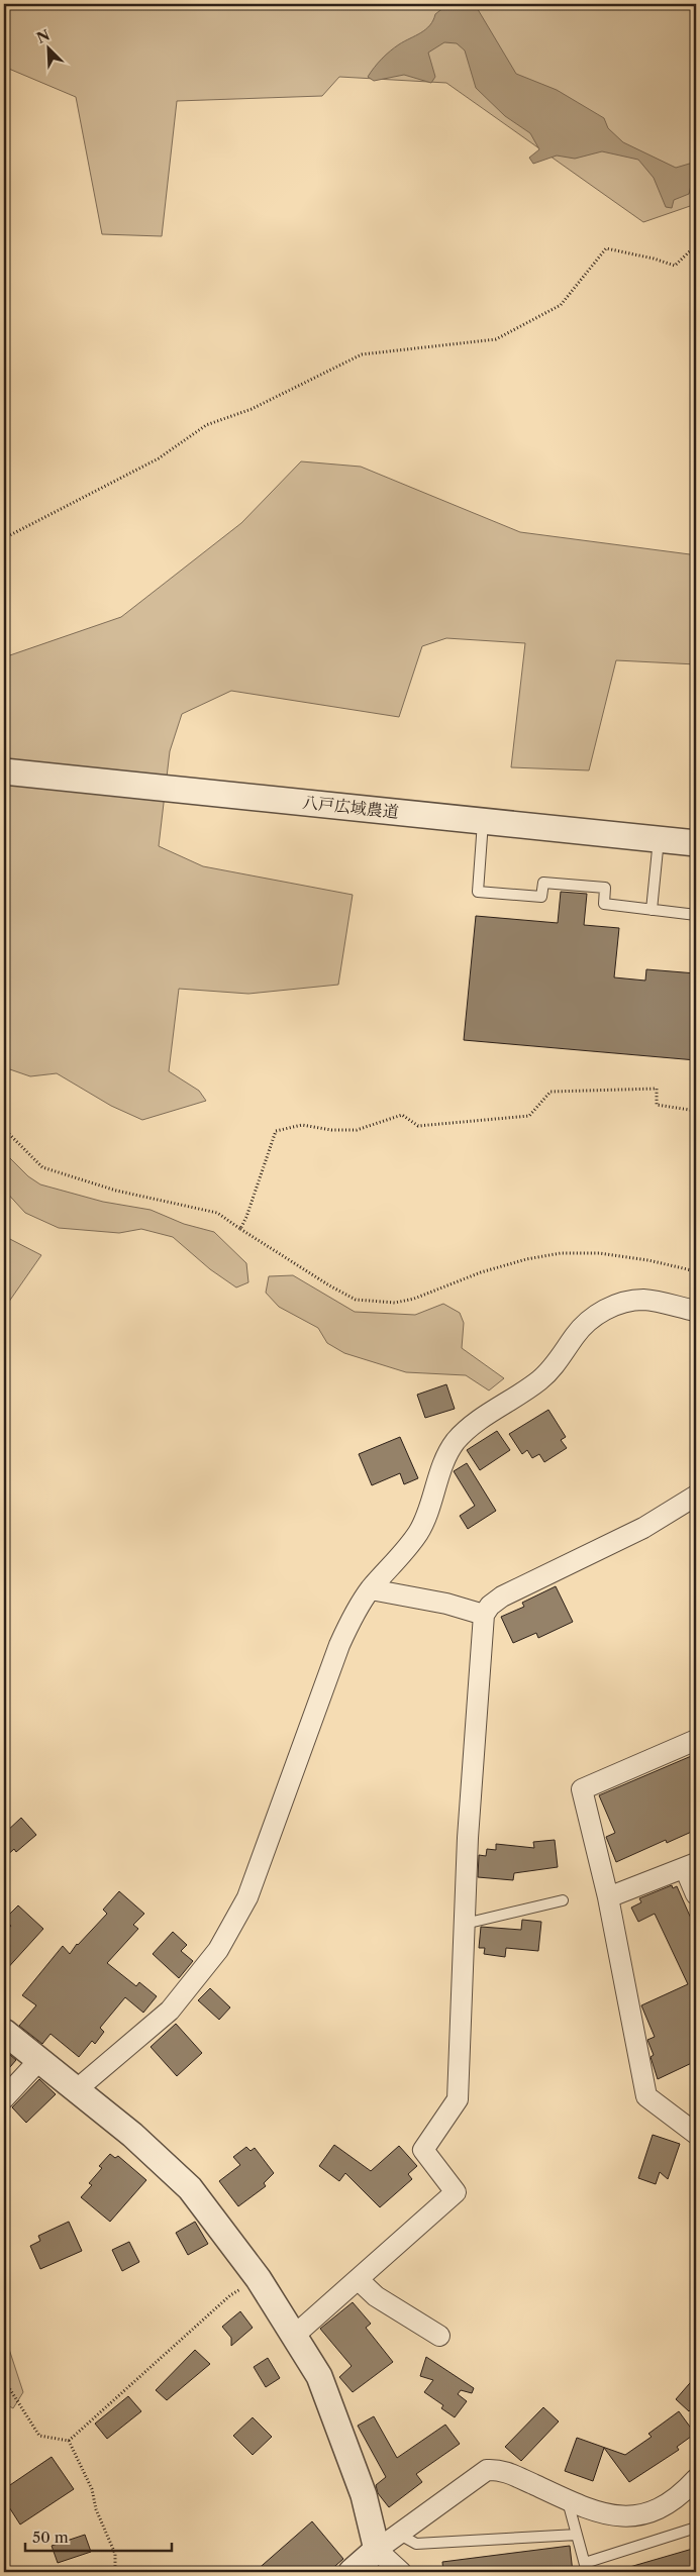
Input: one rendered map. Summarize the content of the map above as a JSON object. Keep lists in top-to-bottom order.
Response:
{
  "streets": {
    "street": ["八戸広域農道"]
  },
  "scale_bar": "50 m",
  "north": "top left"
}
